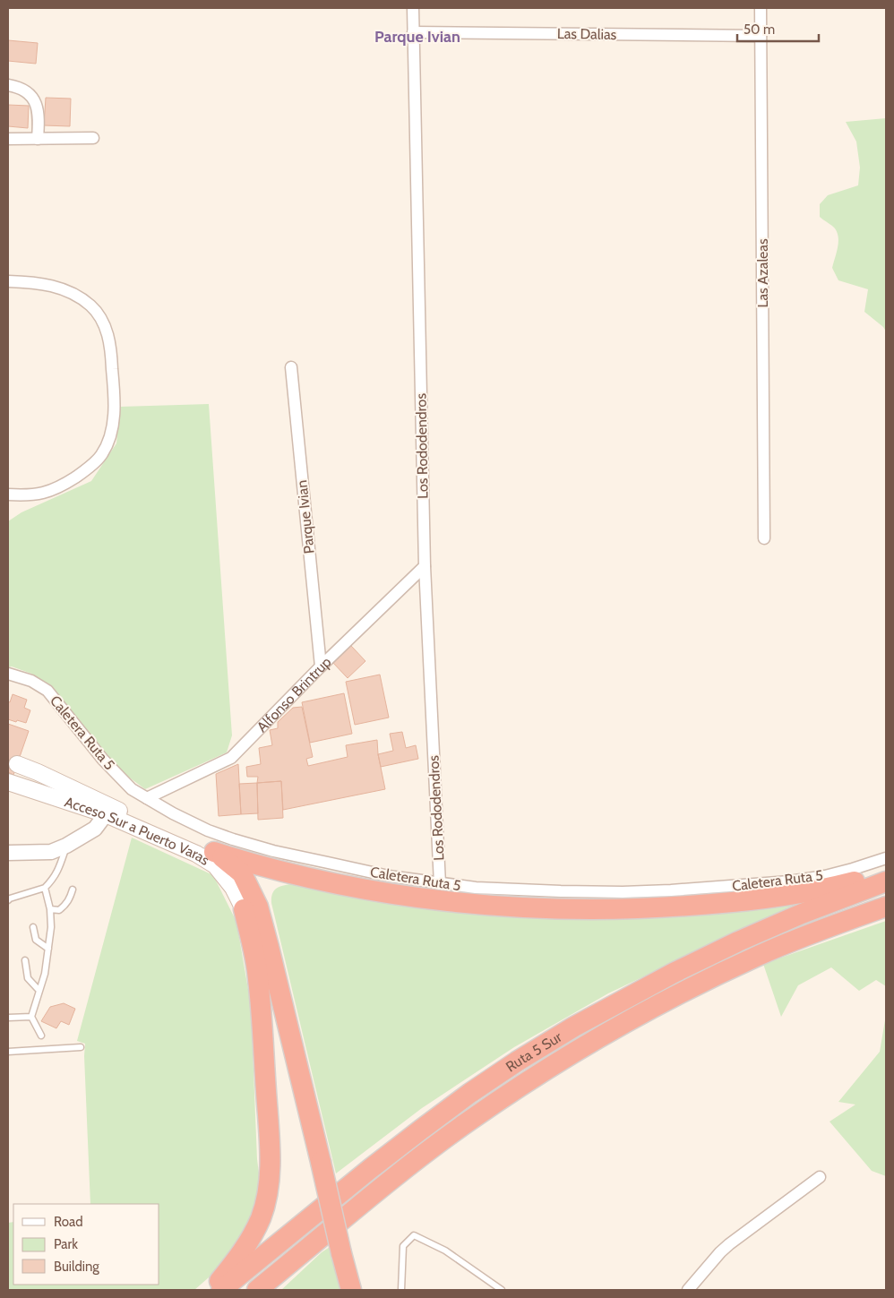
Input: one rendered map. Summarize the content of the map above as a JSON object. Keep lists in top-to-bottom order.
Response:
{
  "streets": {
    "highway": ["Ruta 5 Sur"],
    "main road": ["Acceso Sur a Puerto Varas"],
    "street": [
      "Las Dalias",
      "Las Azaleas",
      "Los Rododendros",
      "Parque Ivian",
      "Alfonso Brintrup",
      "Caletera Ruta 5"
    ]
  },
  "crossings": [
    ["Las Dalias", "Las Azaleas"],
    ["Las Dalias", "Los Rododendros"],
    ["Los Rododendros", "Alfonso Brintrup"],
    ["Los Rododendros", "Caletera Ruta 5"],
    ["Parque Ivian", "Alfonso Brintrup"],
    ["Alfonso Brintrup", "Caletera Ruta 5"]
  ],
  "districts": ["Parque Ivian"],
  "legend": ["Road", "Park", "Building"],
  "scale_bar": "50 m"
}
